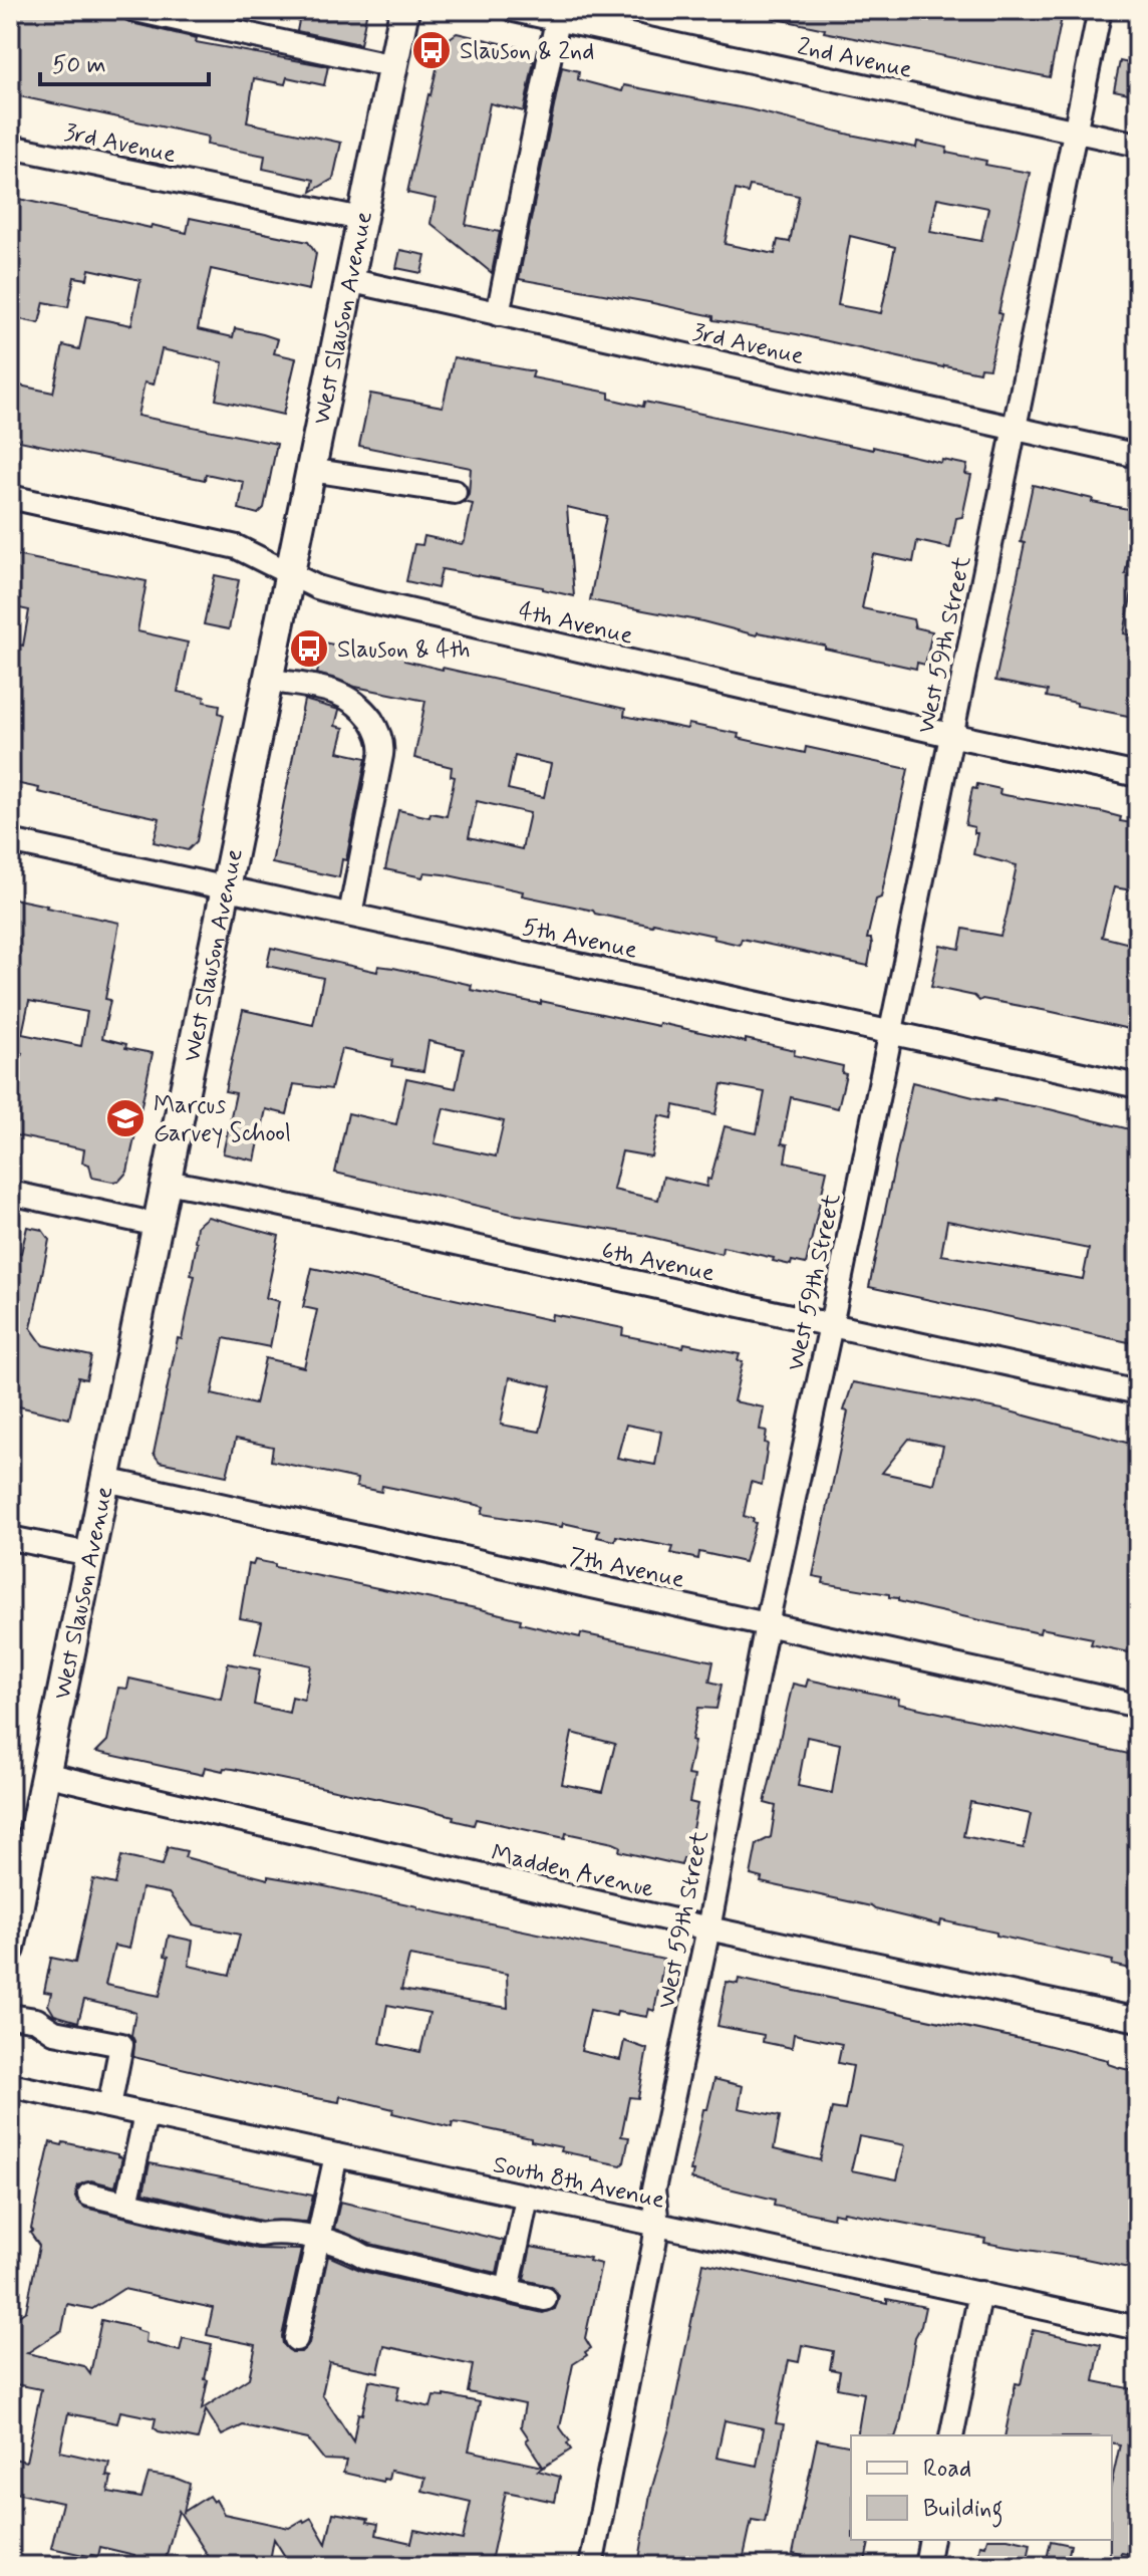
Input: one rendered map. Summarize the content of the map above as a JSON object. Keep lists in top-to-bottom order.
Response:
{
  "streets": {
    "main road": ["West Slauson Avenue"],
    "street": [
      "2nd Avenue",
      "3rd Avenue",
      "4th Avenue",
      "West 59th Street",
      "5th Avenue",
      "6th Avenue",
      "7th Avenue",
      "Madden Avenue",
      "South 8th Avenue"
    ]
  },
  "crossings": [
    ["2nd Avenue", "West 59th Street"],
    ["3rd Avenue", "West Slauson Avenue"],
    ["3rd Avenue", "West 59th Street"],
    ["West Slauson Avenue", "4th Avenue"],
    ["West Slauson Avenue", "5th Avenue"],
    ["West Slauson Avenue", "6th Avenue"],
    ["West Slauson Avenue", "7th Avenue"],
    ["West Slauson Avenue", "Madden Avenue"],
    ["4th Avenue", "West 59th Street"],
    ["West 59th Street", "5th Avenue"],
    ["West 59th Street", "6th Avenue"],
    ["West 59th Street", "7th Avenue"],
    ["West 59th Street", "Madden Avenue"],
    ["West 59th Street", "South 8th Avenue"]
  ],
  "places": {
    "bus stop": ["Slauson & 2nd", "Slauson & 4th"],
    "school or university": ["Marcus Garvey School"]
  },
  "legend": ["Road", "Building"],
  "scale_bar": "50 m"
}
